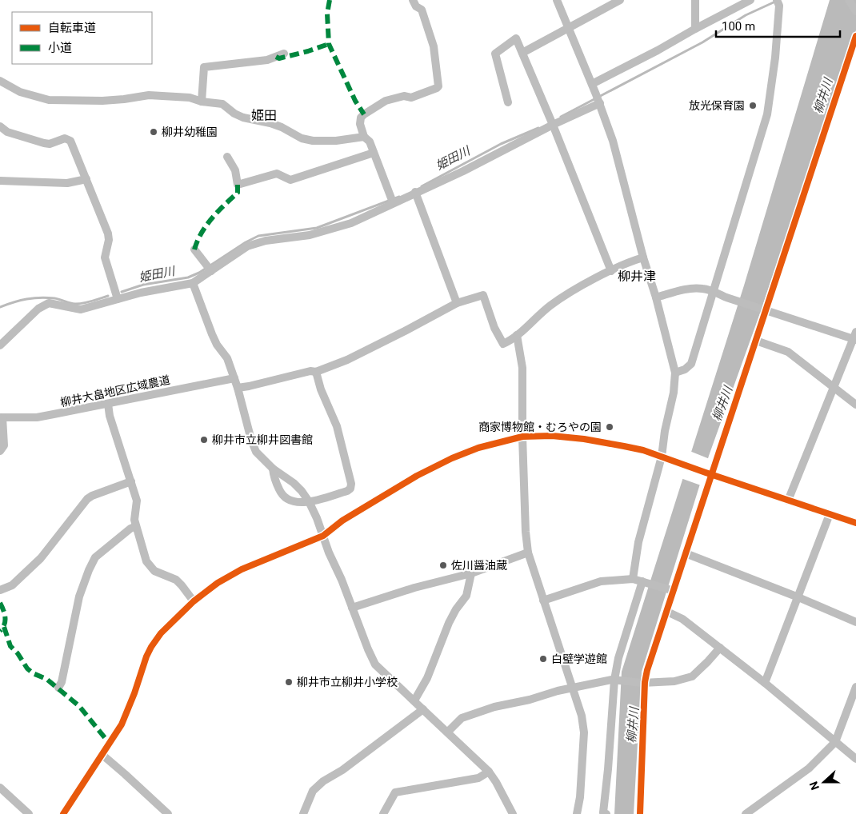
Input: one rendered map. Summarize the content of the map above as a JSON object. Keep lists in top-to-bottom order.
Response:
{
  "streets": {
    "street": ["柳井大畠地区広域農道"]
  },
  "districts": ["姫田", "柳井津"],
  "water": ["柳井川", "姫田川"],
  "places": [
    "放光保育園",
    "柳井幼稚園",
    "商家博物館・むろやの園",
    "柳井市立柳井図書館",
    "佐川醤油蔵",
    "白壁学遊館",
    "柳井市立柳井小学校"
  ],
  "legend": ["自転車道", "小道"],
  "scale_bar": "100 m",
  "north": "left"
}
